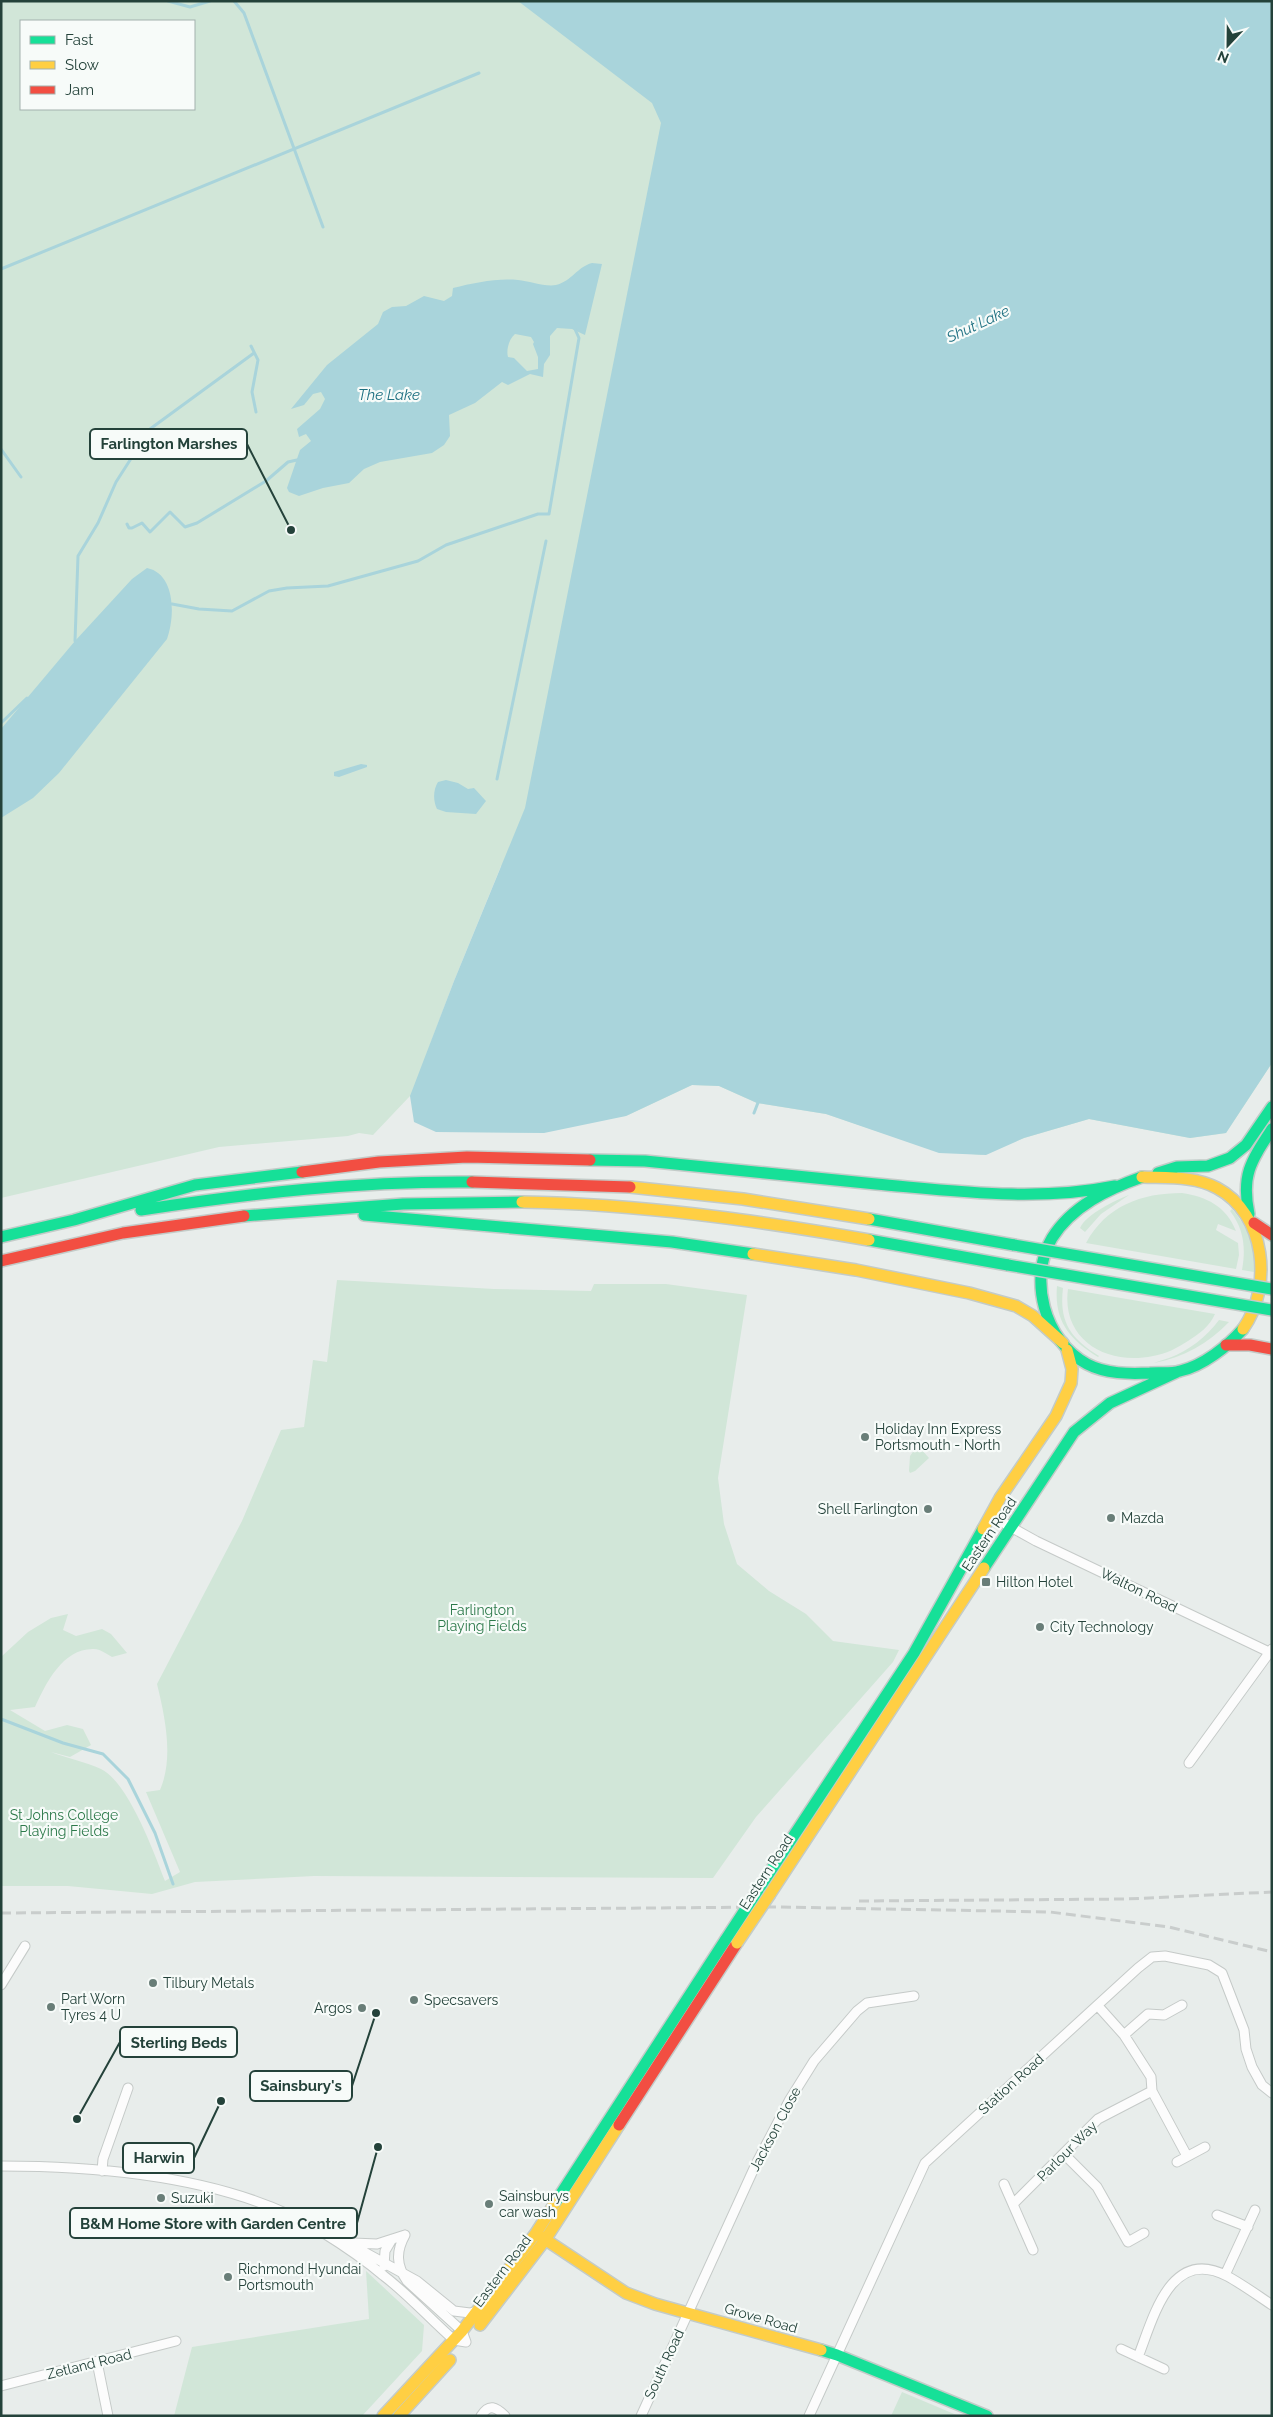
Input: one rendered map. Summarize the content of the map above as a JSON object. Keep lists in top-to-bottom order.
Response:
{
  "streets": {
    "main road": ["Eastern Road", "Grove Road"],
    "street": [
      "Walton Road",
      "Station Road",
      "Jackson Close",
      "Parlour Way",
      "Zetland Road",
      "South Road"
    ]
  },
  "crossings": [
    ["Eastern Road", "Walton Road"],
    ["Eastern Road", "Grove Road"],
    ["Station Road", "Grove Road"],
    ["Jackson Close", "Grove Road"],
    ["Jackson Close", "South Road"],
    ["Grove Road", "South Road"]
  ],
  "water": ["Shut Lake", "The Lake"],
  "parks": ["Farlington Playing Fields", "St Johns College Playing Fields"],
  "places": {
    "other": [
      "Farlington Marshes",
      "Holiday Inn Express Portsmouth - North",
      "Shell Farlington",
      "Mazda",
      "City Technology",
      "Tilbury Metals",
      "Specsavers",
      "Part Worn Tyres 4 U",
      "Argos",
      "Sainsbury's",
      "Harwin",
      "Sterling Beds",
      "B&M Home Store with Garden Centre",
      "Suzuki",
      "Sainsburys car wash",
      "Richmond Hyundai Portsmouth"
    ],
    "transit": ["Hilton Hotel"]
  },
  "legend": ["Fast", "Slow", "Jam"],
  "north": "bottom"
}
